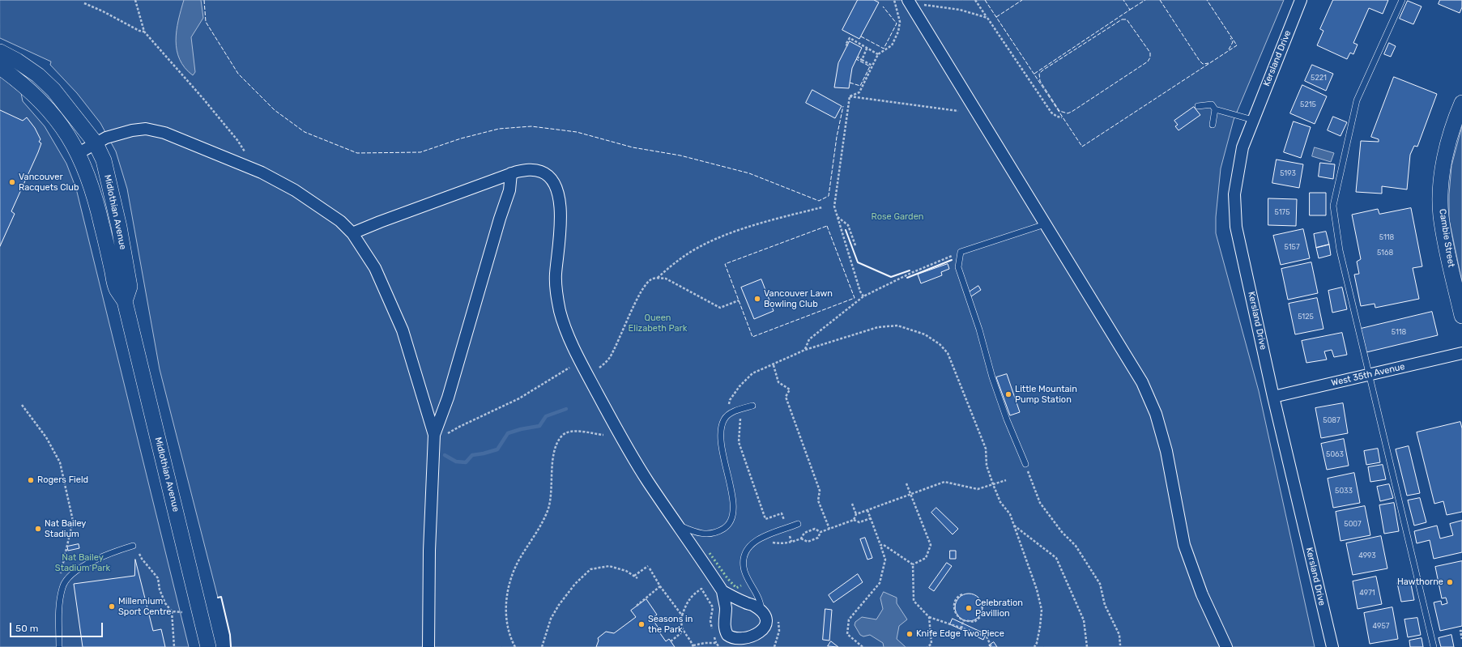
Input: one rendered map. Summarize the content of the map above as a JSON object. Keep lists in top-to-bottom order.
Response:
{
  "streets": {
    "street": [
      "Kersland Drive",
      "Midlothian Avenue",
      "Cambie Street",
      "West 35th Avenue"
    ]
  },
  "crossings": [
    ["Kersland Drive", "West 35th Avenue"]
  ],
  "parks": ["Rose Garden", "Queen Elizabeth Park", "Nat Bailey Stadium Park"],
  "places": [
    "Vancouver Racquets Club",
    "Vancouver Lawn Bowling Club",
    "Little Mountain Pump Station",
    "Rogers Field",
    "Nat Bailey Stadium",
    "Hawthorne",
    "Millennium Sport Centre",
    "Celebration Pavillion",
    "Seasons in the Park",
    "Knife Edge Two Piece"
  ],
  "house_numbers": [
    "5221",
    "5215",
    "5193",
    "5175",
    "5118",
    "5157",
    "5168",
    "5125",
    "5118",
    "5087",
    "5063",
    "5033",
    "5007",
    "4993",
    "4971",
    "4957"
  ],
  "scale_bar": "50 m"
}
